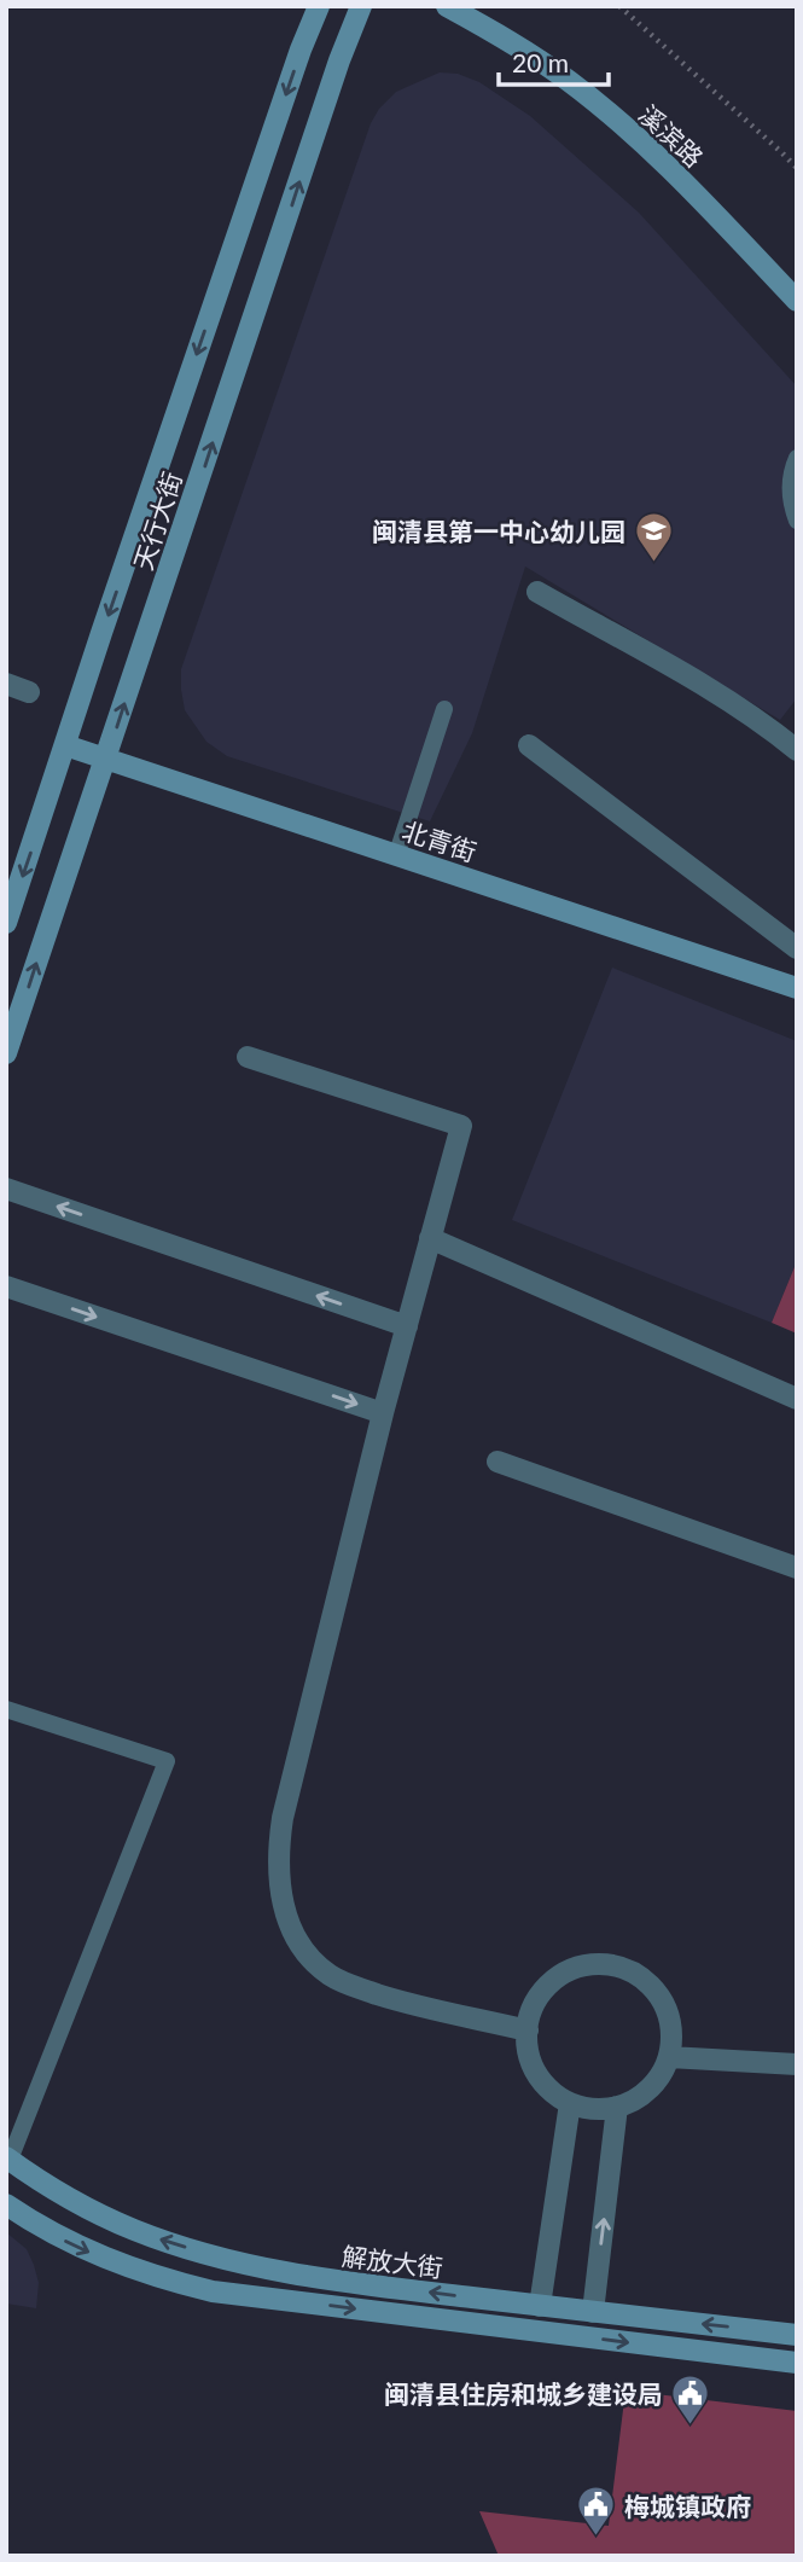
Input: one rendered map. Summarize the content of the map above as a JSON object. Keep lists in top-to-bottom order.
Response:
{
  "streets": {
    "main road": [
      "溪滨路",
      "天行大街",
      "北青街",
      "解放大街"
    ]
  },
  "crossings": [
    ["天行大街", "北青街"]
  ],
  "places": {
    "school or university": ["闽清县第一中心幼儿园"],
    "public building": ["闽清县住房和城乡建设局", "梅城镇政府"]
  },
  "scale_bar": "20 m"
}
